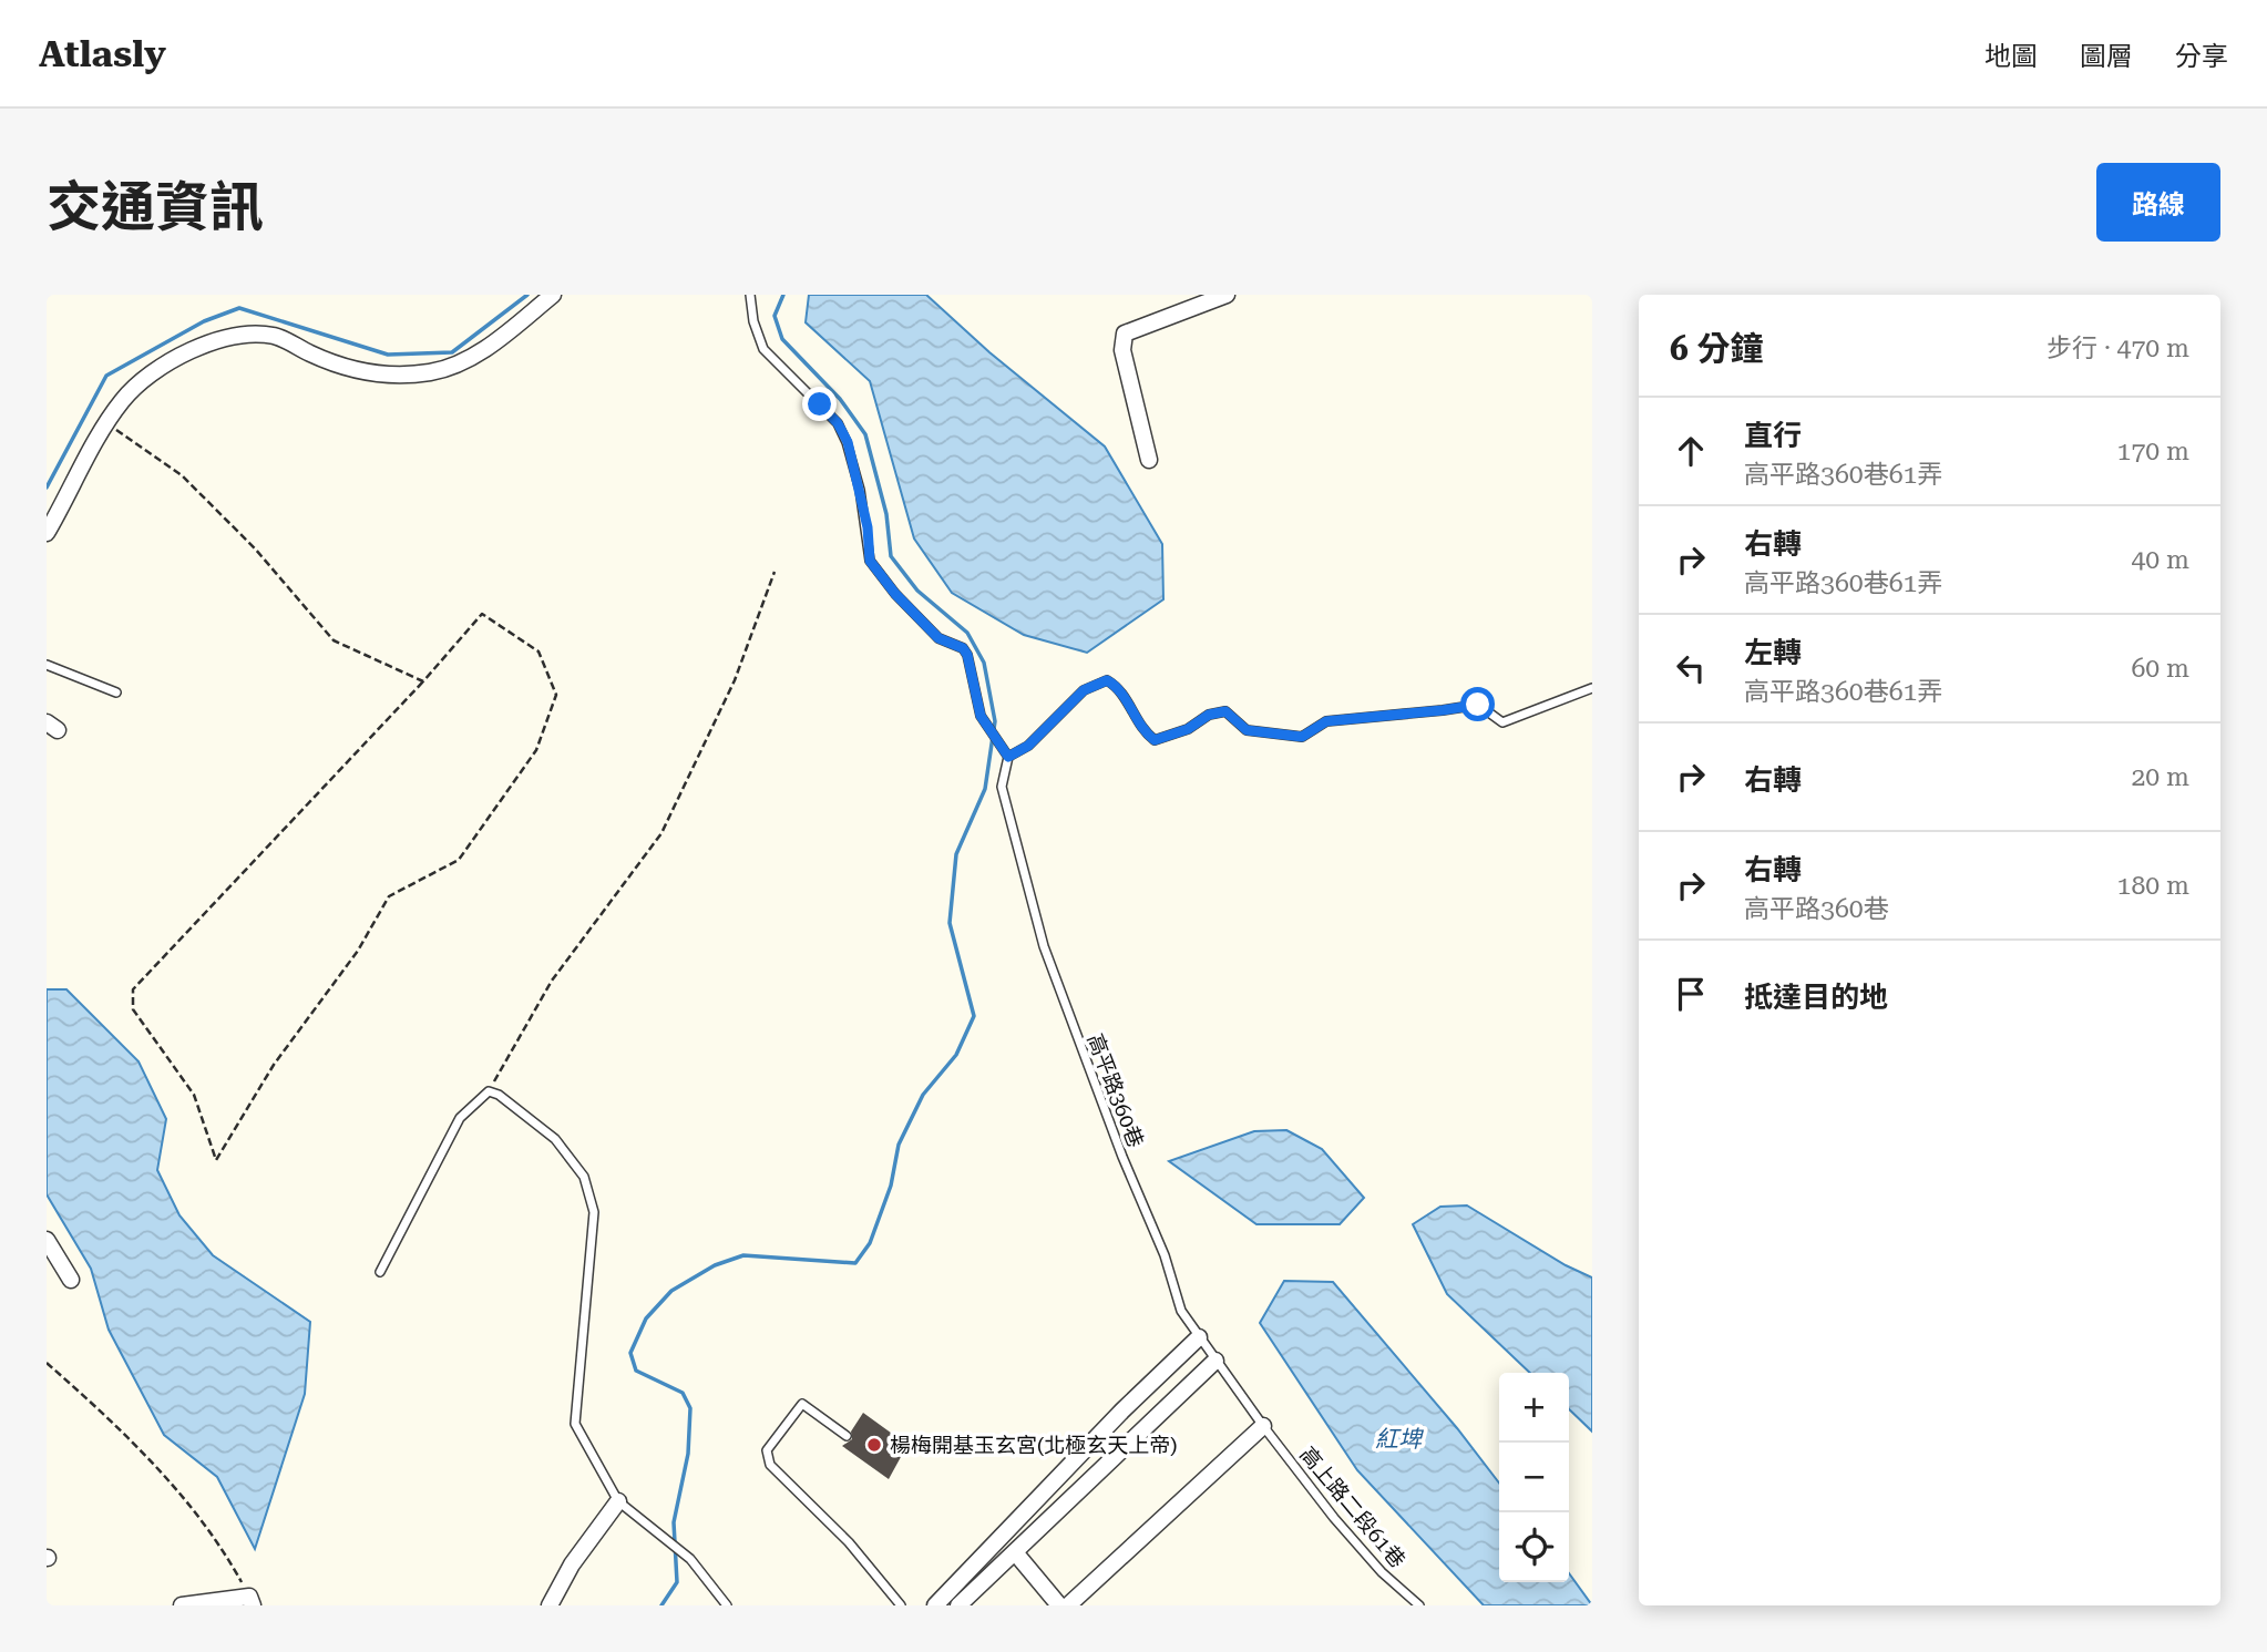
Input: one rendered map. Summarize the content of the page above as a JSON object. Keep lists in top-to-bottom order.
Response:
{
  "streets": {
    "lane": ["高平路360巷", "高上路二段61巷"]
  },
  "crossings": [
    ["高平路360巷", "高上路二段61巷"]
  ],
  "water": ["紅埤"],
  "places": ["楊梅開基玉玄宮(北極玄天上帝)"],
  "page": {
    "header": "Atlasly",
    "nav": ["地圖", "圖層", "分享"],
    "title": "交通資訊",
    "buttons": "路線",
    "heading": ["6 分鐘", "步行 · 470 m"],
    "list": [
      ["直行", "高平路360巷61弄", "170 m"],
      ["右轉", "高平路360巷61弄", "40 m"],
      ["左轉", "高平路360巷61弄", "60 m"],
      ["右轉", "20 m"],
      ["右轉", "高平路360巷", "180 m"],
      "抵達目的地"
    ],
    "map_buttons": ["+", "−"]
  }
}
